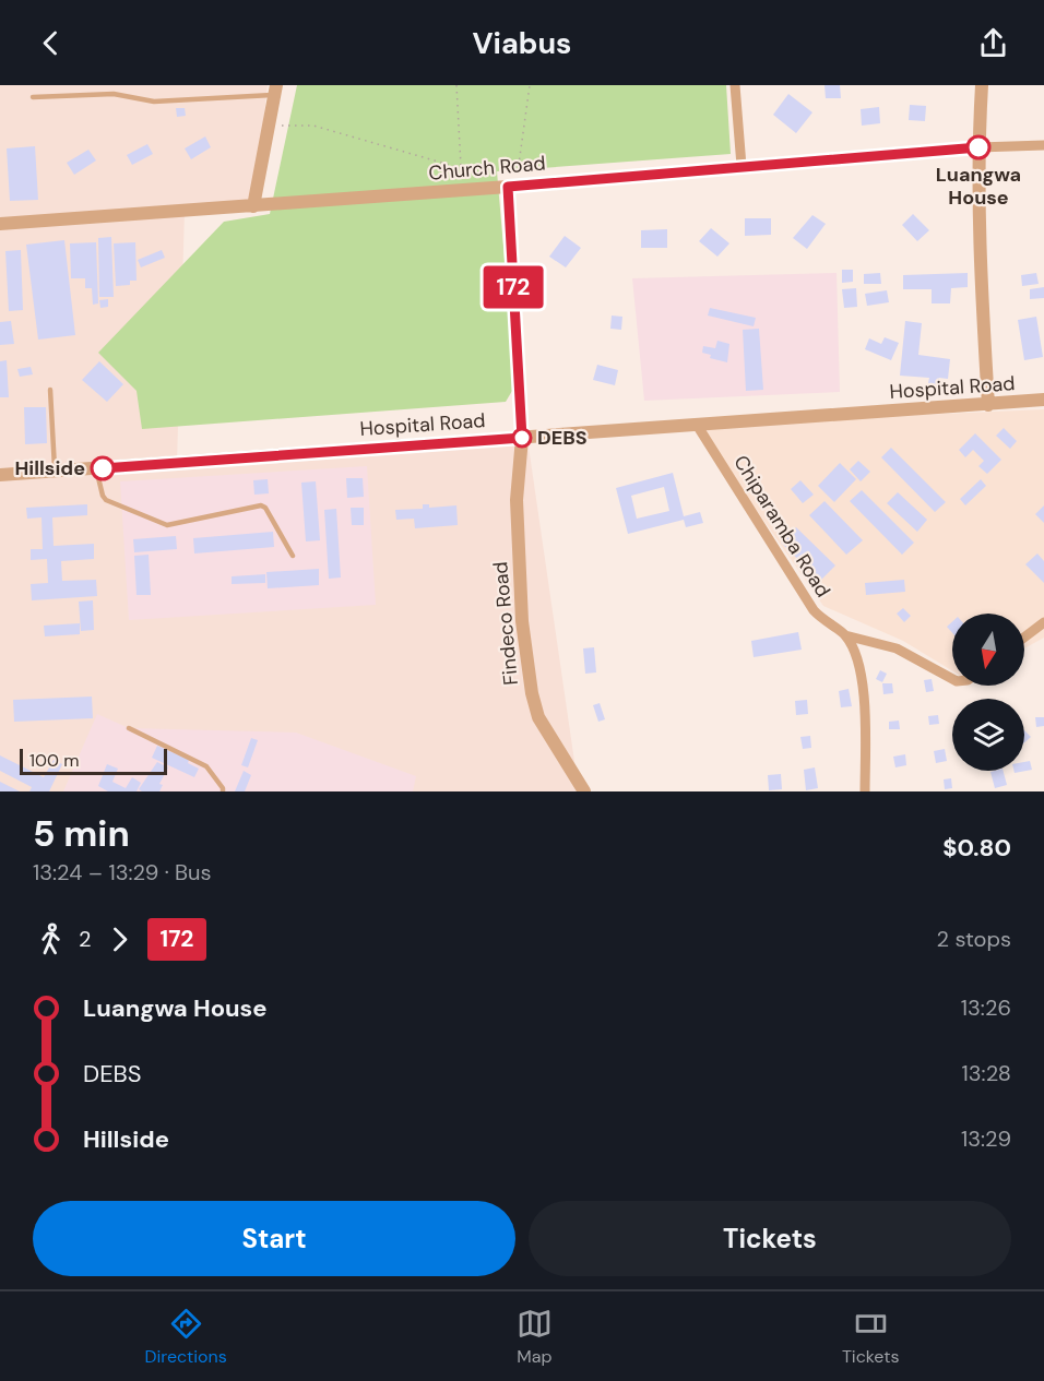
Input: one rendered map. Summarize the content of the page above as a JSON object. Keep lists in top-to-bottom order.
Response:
{
  "streets": {
    "street": [
      "Church Road",
      "Hospital Road",
      "Chiparamba Road",
      "Findeco Road"
    ]
  },
  "crossings": [
    ["Church Road", "Findeco Road"],
    ["Hospital Road", "Chiparamba Road"],
    ["Hospital Road", "Findeco Road"]
  ],
  "places": ["Luangwa House", "DEBS", "Hillside"],
  "lines": ["bus line 172"],
  "scale_bar": "100 m",
  "north": "bottom",
  "page": {
    "header": "Viabus",
    "on_map": "172",
    "scale": "100 m",
    "heading": ["5 min", "13:24 – 13:29 · Bus", "$0.80"],
    "legs": ["2", "172", "2 stops"],
    "list": [
      {
        "name": "Luangwa House",
        "value": "13:26"
      },
      {
        "name": "DEBS",
        "value": "13:28"
      },
      {
        "name": "Hillside",
        "value": "13:29"
      }
    ],
    "buttons": ["Start", "Tickets"],
    "tabs": ["Directions", "Map", "Tickets"]
  }
}
